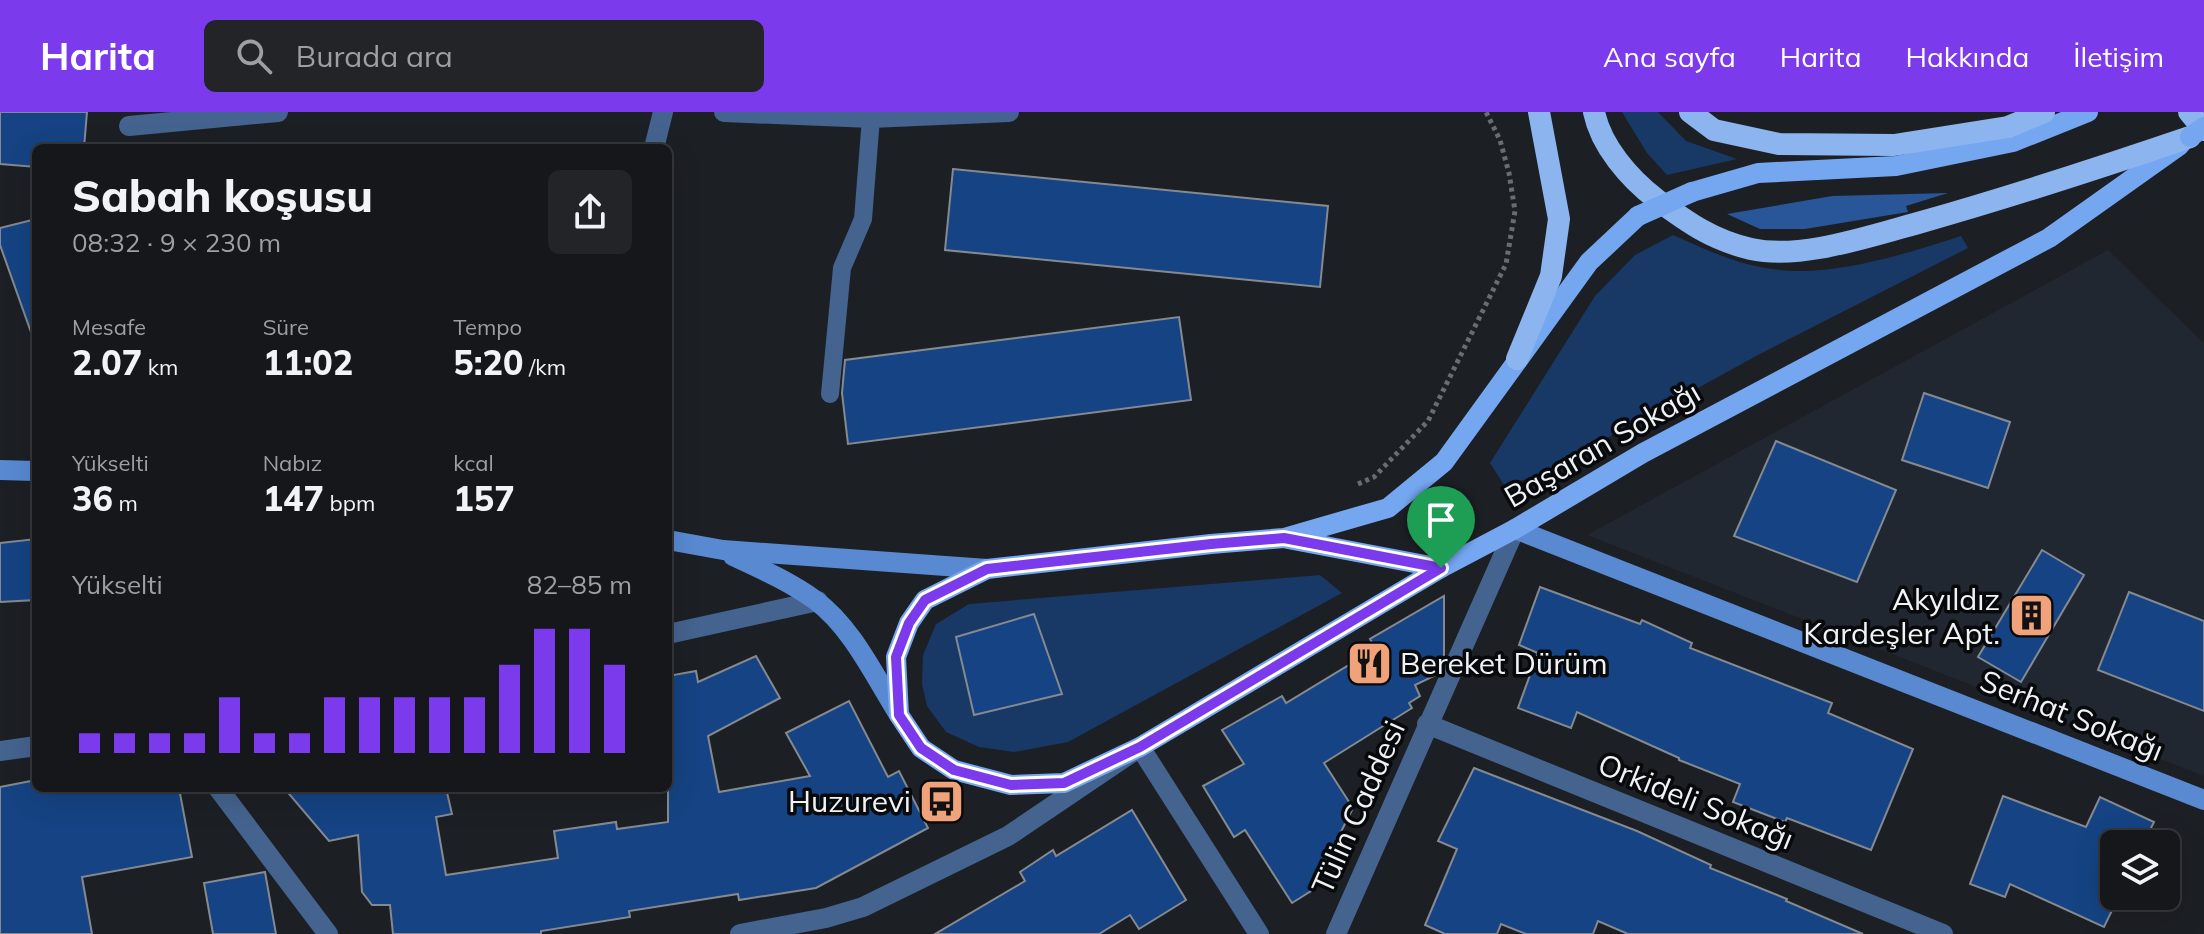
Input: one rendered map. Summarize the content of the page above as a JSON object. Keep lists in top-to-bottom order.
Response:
{
  "streets": {
    "main road": ["Başaran Sokağı", "Serhat Sokağı"],
    "street": ["Orkideli Sokağı", "Tülin Caddesi"]
  },
  "crossings": [
    ["Başaran Sokağı", "Serhat Sokağı"],
    ["Başaran Sokağı", "Tülin Caddesi"],
    ["Serhat Sokağı", "Tülin Caddesi"],
    ["Orkideli Sokağı", "Tülin Caddesi"]
  ],
  "places": {
    "building": ["Akyıldız Kardeşler Apt."],
    "restaurant": ["Bereket Dürüm"],
    "bus stop": ["Huzurevi"]
  },
  "page": {
    "header": "Harita",
    "search": "Burada ara",
    "nav": [
      "Ana sayfa",
      "Harita",
      "Hakkında",
      "İletişim"
    ],
    "heading": ["Sabah koşusu", "08:32 · 9 × 230 m"],
    "stats": [
      ["Mesafe", "2.07 km"],
      ["Süre", "11:02"],
      ["Tempo", "5:20 /km"],
      ["Yükselti", "36 m"],
      ["Nabız", "147 bpm"],
      ["kcal", "157"]
    ],
    "chart": ["Yükselti", "82–85 m"]
  }
}
